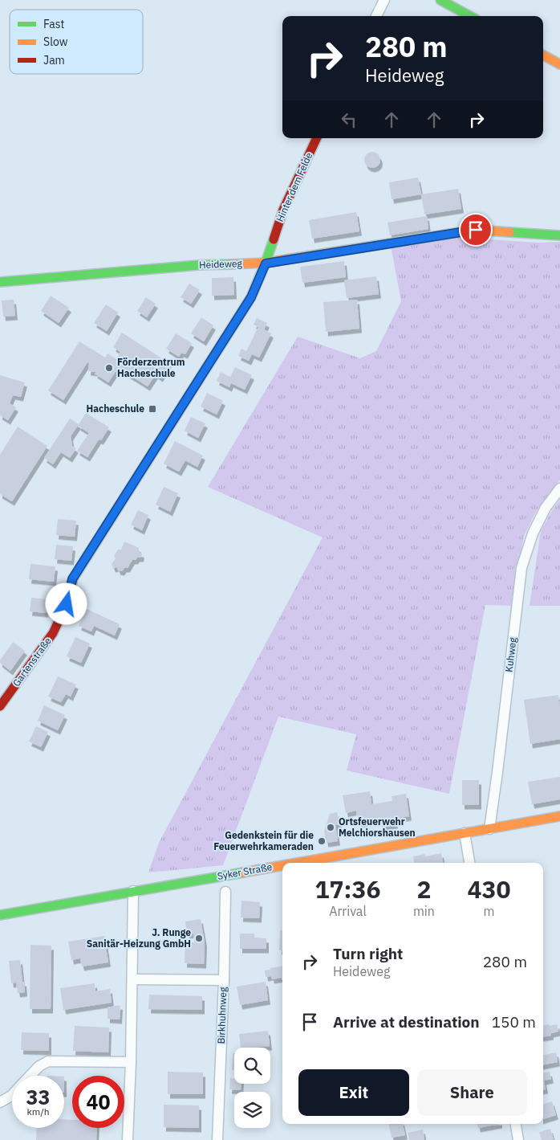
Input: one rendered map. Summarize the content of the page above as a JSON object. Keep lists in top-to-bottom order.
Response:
{
  "streets": {
    "street": [
      "Hinter dem Felde",
      "Heideweg",
      "Kuhweg",
      "Gartenstraße",
      "Syker Straße",
      "Birkhuhnweg"
    ]
  },
  "crossings": [
    ["Hinter dem Felde", "Heideweg"],
    ["Hinter dem Felde", "Gartenstraße"],
    ["Heideweg", "Gartenstraße"],
    ["Kuhweg", "Syker Straße"]
  ],
  "places": {
    "other": [
      "Förderzentrum Hacheschule",
      "Ortsfeuerwehr Melchiorshausen",
      "Gedenkstein für die Feuerwehrkameraden",
      "J. Runge Sanitär-Heizung GmbH"
    ],
    "transit": ["Hacheschule"]
  },
  "legend": ["Fast", "Slow", "Jam"],
  "page": {
    "turn": ["280 m", "Heideweg"],
    "eta": [
      "17:36",
      "Arrival",
      "2",
      "min",
      "430",
      "m"
    ],
    "list": [
      {
        "name": "Turn right",
        "note": "Heideweg",
        "value": "280 m"
      },
      {
        "name": "Arrive at destination",
        "value": "150 m"
      }
    ],
    "buttons": ["Exit", "Share"],
    "speed": "33 km/h",
    "limit": "40"
  }
}
